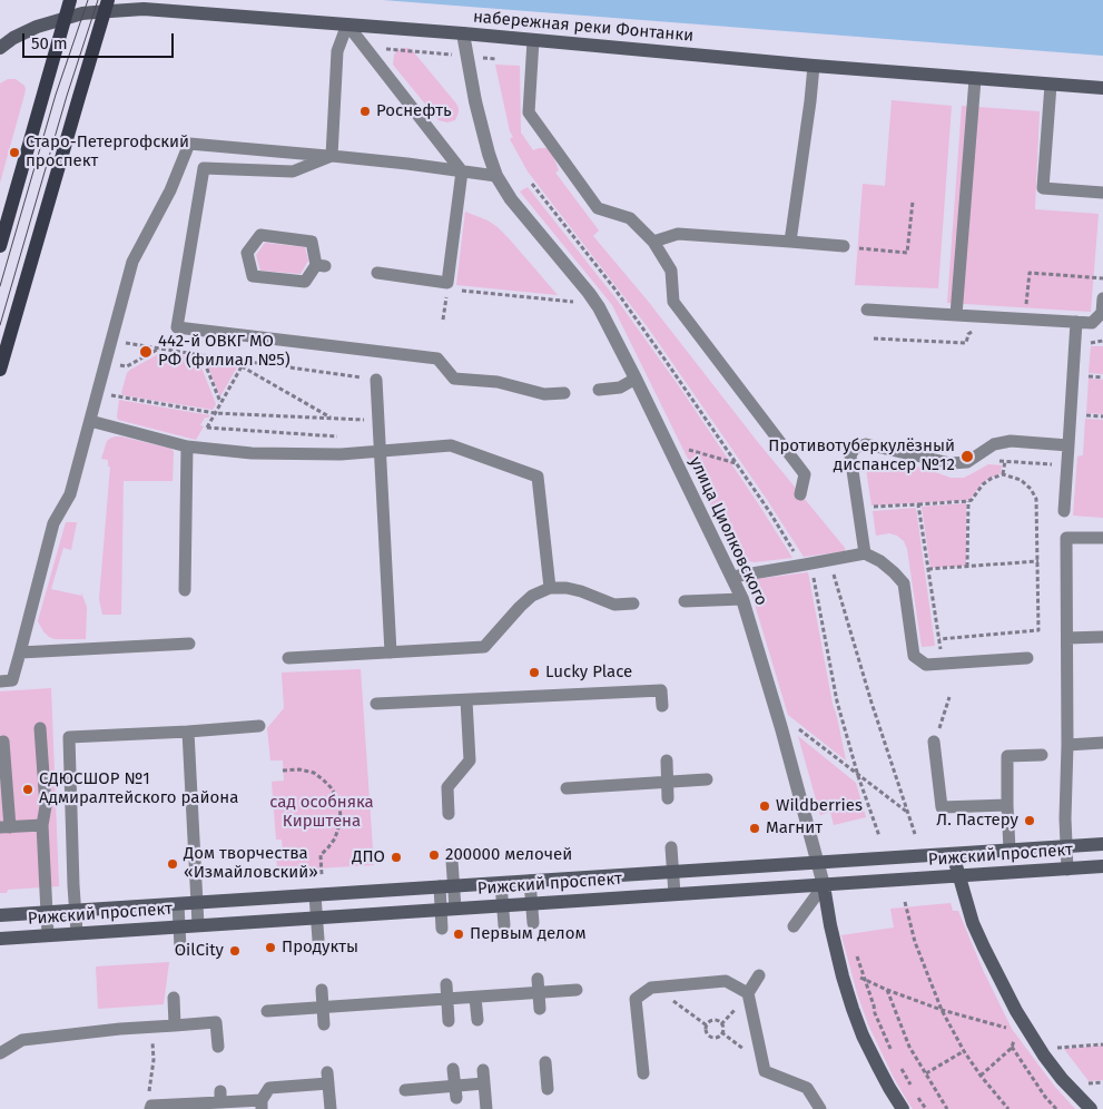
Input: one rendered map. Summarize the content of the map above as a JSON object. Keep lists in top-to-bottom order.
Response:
{
  "streets": {
    "main road": ["набережная реки Фонтанки", "улица Циолковского", "Рижский проспект"]
  },
  "crossings": [
    ["набережная реки Фонтанки", "улица Циолковского"],
    ["улица Циолковского", "Рижский проспект"]
  ],
  "parks": ["сад особняка Кирштена"],
  "places": [
    "Роснефть",
    "Старо-Петергофский проспект",
    "442-й ОВКГ МО РФ (филиал №5)",
    "Противотуберкулёзный диспансер №12",
    "Lucky Place",
    "СДЮСШОР №1 Адмиралтейского района",
    "Wildberries",
    "Л. Пастеру",
    "Магнит",
    "200000 мелочей",
    "ДПО",
    "Дом творчества «Измайловский»",
    "Первым делом",
    "Продукты",
    "OilCity"
  ],
  "scale_bar": "50 m"
}
